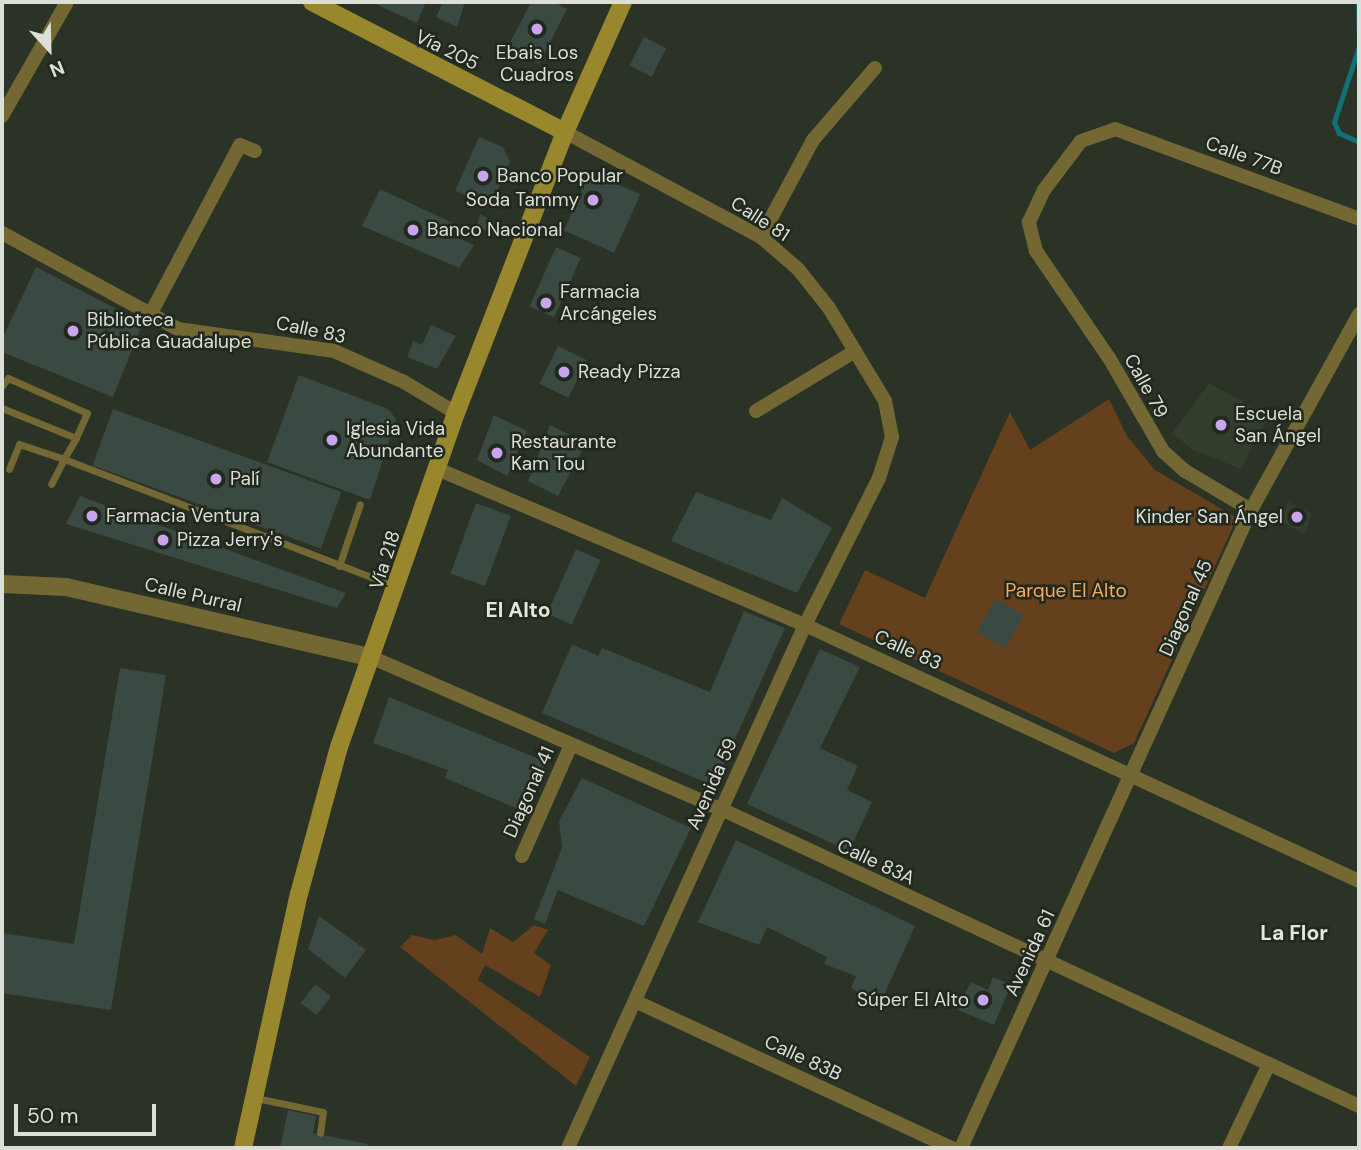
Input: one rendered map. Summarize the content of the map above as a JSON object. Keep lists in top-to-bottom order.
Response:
{
  "streets": {
    "main road": ["Vía 205", "Vía 218"],
    "street": [
      "Calle 77B",
      "Calle 81",
      "Calle 83",
      "Calle 79",
      "Calle Purral",
      "Diagonal 45",
      "Avenida 59",
      "Diagonal 41",
      "Calle 83A",
      "Avenida 61",
      "Calle 83B"
    ]
  },
  "crossings": [
    ["Vía 205", "Calle 81"],
    ["Vía 205", "Vía 218"],
    ["Calle 77B", "Calle 79"],
    ["Calle 81", "Vía 218"],
    ["Calle 81", "Avenida 59"],
    ["Calle 83", "Vía 218"],
    ["Calle 83", "Diagonal 45"],
    ["Calle 83", "Avenida 59"],
    ["Calle 83", "Avenida 61"],
    ["Calle 79", "Diagonal 45"],
    ["Vía 218", "Calle Purral"],
    ["Vía 218", "Calle 83A"],
    ["Calle Purral", "Calle 83A"],
    ["Diagonal 45", "Avenida 61"],
    ["Avenida 59", "Calle 83A"],
    ["Avenida 59", "Calle 83B"],
    ["Diagonal 41", "Calle 83A"],
    ["Calle 83A", "Avenida 61"]
  ],
  "districts": ["El Alto", "La Flor"],
  "parks": ["Parque El Alto"],
  "places": [
    "Ebais Los Cuadros",
    "Banco Popular",
    "Soda Tammy",
    "Banco Nacional",
    "Farmacia Arcángeles",
    "Biblioteca Pública Guadalupe",
    "Ready Pizza",
    "Escuela San Ángel",
    "Iglesia Vida Abundante",
    "Restaurante Kam Tou",
    "Palí",
    "Farmacia Ventura",
    "Kinder San Ángel",
    "Pizza Jerry's",
    "Súper El Alto"
  ],
  "scale_bar": "50 m",
  "north": "bottom"
}
